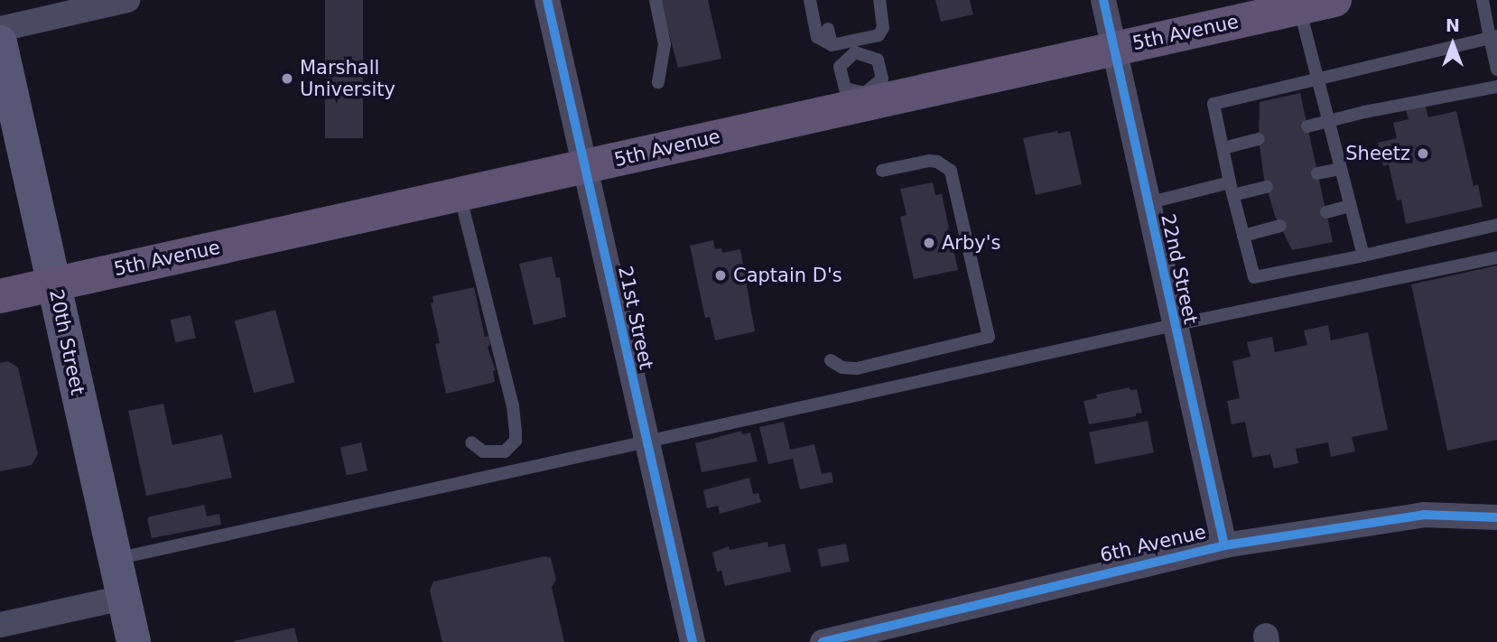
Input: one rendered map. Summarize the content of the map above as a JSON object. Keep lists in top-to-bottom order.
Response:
{
  "streets": {
    "main road": ["5th Avenue", "20th Street"],
    "street": ["22nd Street", "21st Street", "6th Avenue"]
  },
  "crossings": [
    ["5th Avenue", "22nd Street"],
    ["5th Avenue", "21st Street"],
    ["5th Avenue", "20th Street"],
    ["22nd Street", "6th Avenue"]
  ],
  "places": [
    "Marshall University",
    "Sheetz",
    "Arby's",
    "Captain D's"
  ],
  "north": "top"
}
